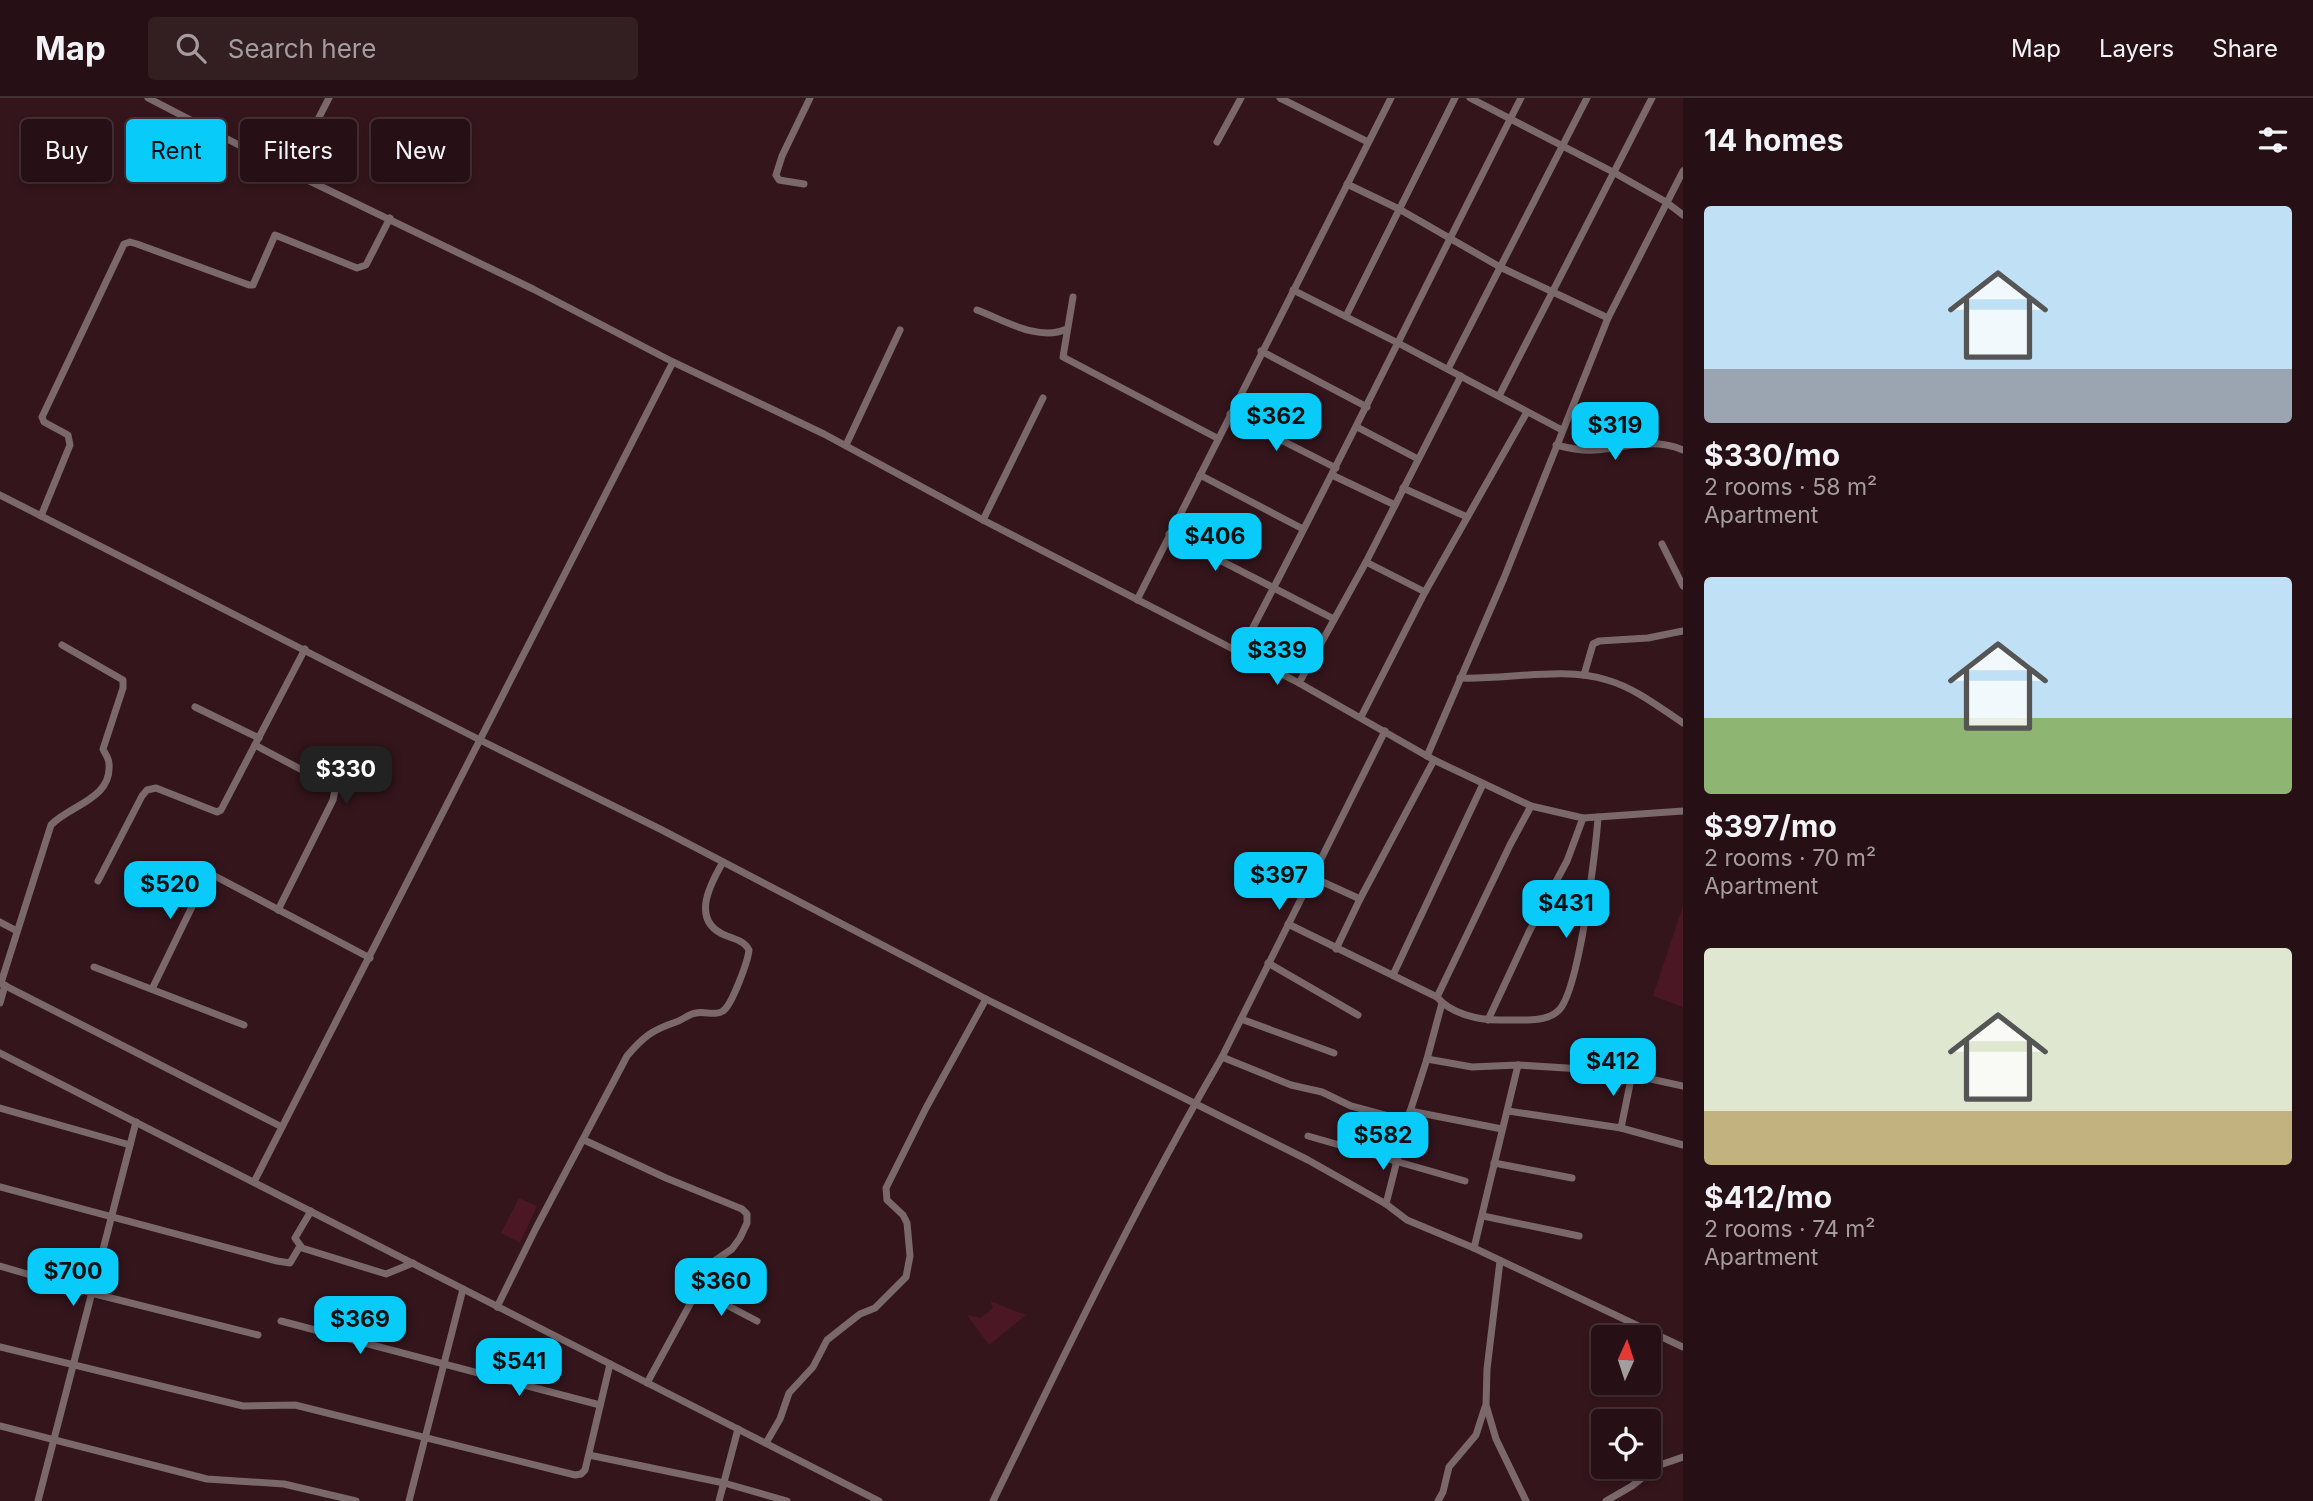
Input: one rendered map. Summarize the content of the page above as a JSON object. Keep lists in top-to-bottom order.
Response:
{
  "north": "top",
  "page": {
    "header": "Map",
    "search": "Search here",
    "nav": ["Map", "Layers", "Share"],
    "heading": "14 homes",
    "chip": [
      "Buy",
      "Rent",
      "Filters",
      "New"
    ],
    "list": [
      {
        "name": "$330/mo",
        "note": "2 rooms · 58 m² · Apartment"
      },
      {
        "name": "$397/mo",
        "note": "2 rooms · 70 m² · Apartment"
      },
      {
        "name": "$412/mo",
        "note": "2 rooms · 74 m² · Apartment"
      }
    ],
    "price": [
      "$362",
      "$319",
      "$406",
      "$339",
      "$330",
      "$397",
      "$520",
      "$431",
      "$412",
      "$582",
      "$700",
      "$360",
      "$369",
      "$541"
    ]
  }
}
